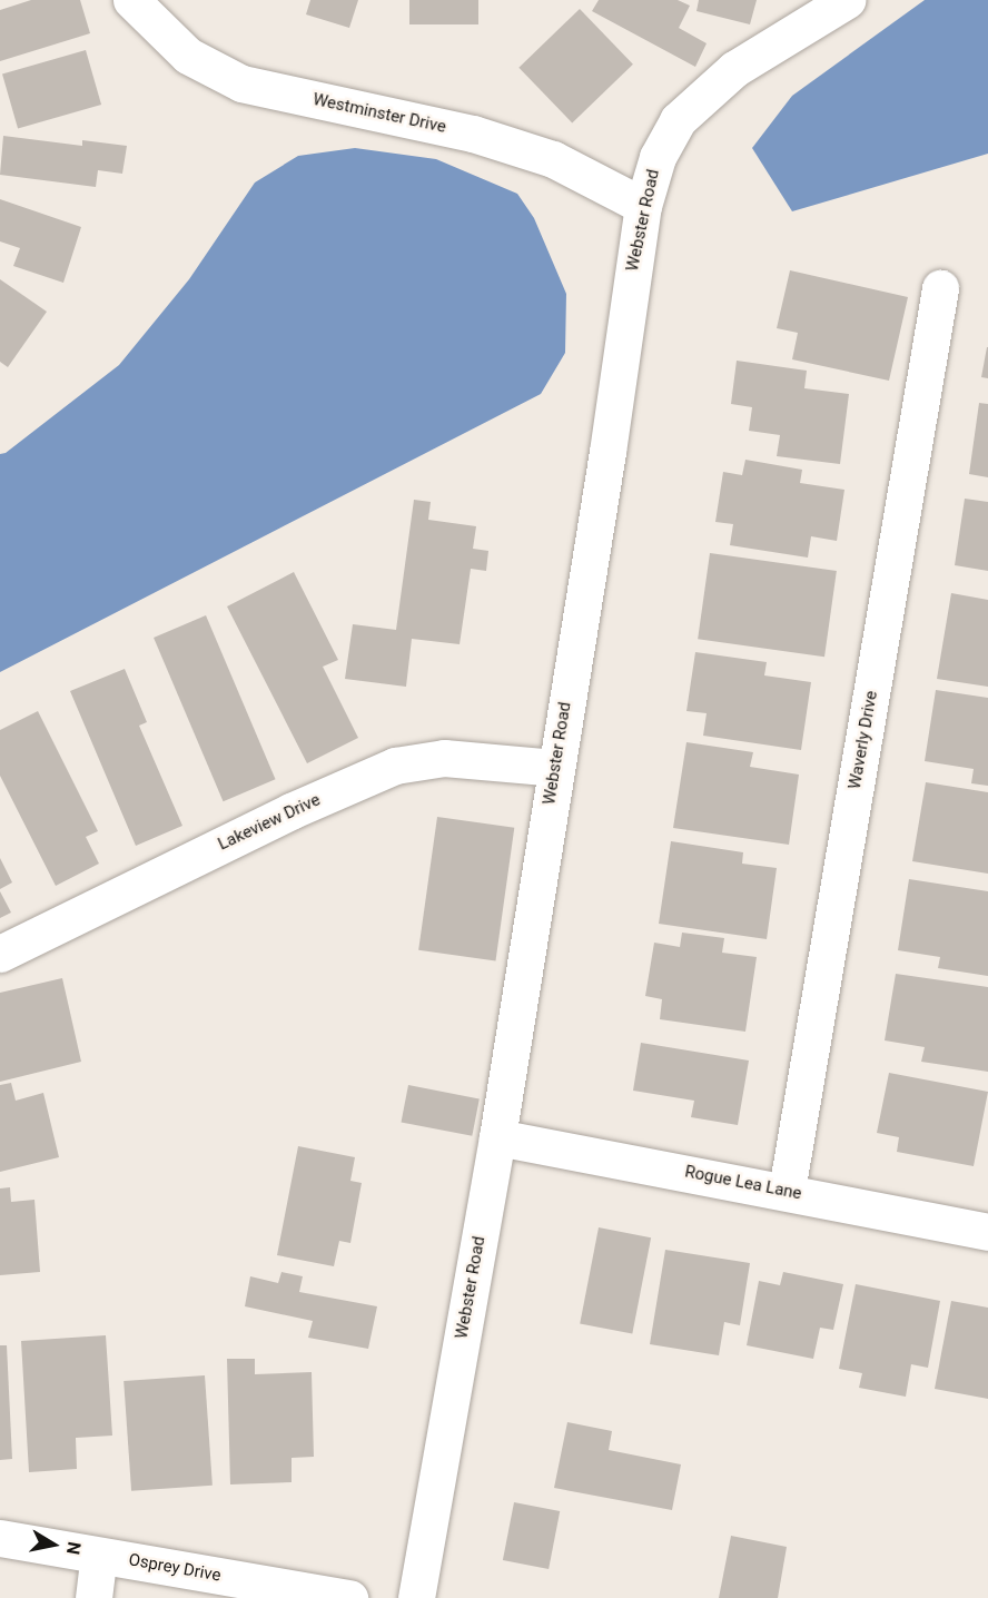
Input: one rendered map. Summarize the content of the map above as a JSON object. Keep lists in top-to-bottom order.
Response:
{
  "streets": {
    "street": [
      "Westminster Drive",
      "Webster Road",
      "Waverly Drive",
      "Lakeview Drive",
      "Rogue Lea Lane",
      "Osprey Drive"
    ]
  },
  "crossings": [
    ["Westminster Drive", "Webster Road"],
    ["Webster Road", "Lakeview Drive"],
    ["Webster Road", "Rogue Lea Lane"],
    ["Waverly Drive", "Rogue Lea Lane"]
  ],
  "north": "right"
}
